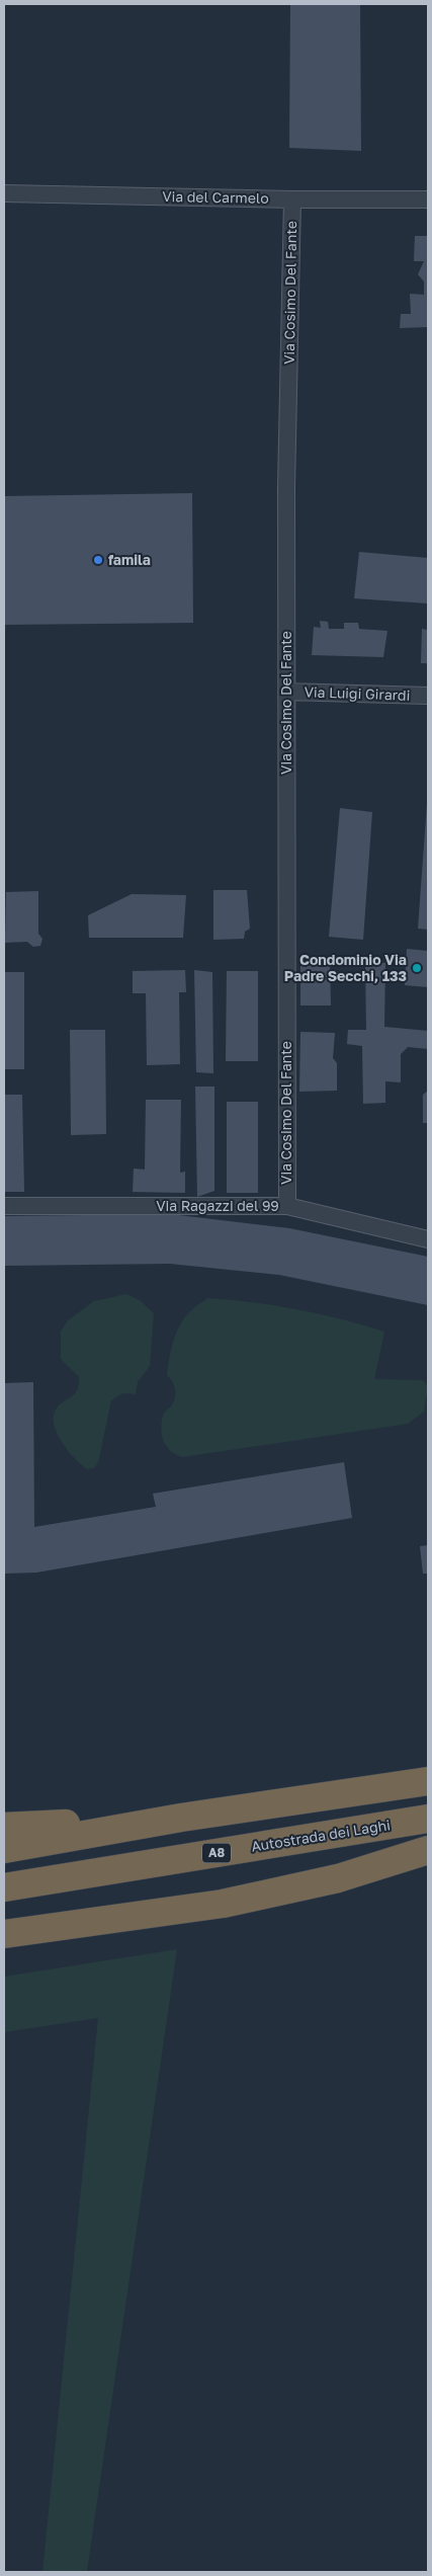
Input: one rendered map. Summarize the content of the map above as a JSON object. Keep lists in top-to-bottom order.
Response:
{
  "streets": {
    "highway": ["Autostrada dei Laghi", "A8"],
    "street": [
      "Via del Carmelo",
      "Via Cosimo Del Fante",
      "Via Luigi Girardi",
      "Via Ragazzi del 99"
    ]
  },
  "crossings": [
    ["Via del Carmelo", "Via Cosimo Del Fante"],
    ["Via Cosimo Del Fante", "Via Luigi Girardi"],
    ["Via Cosimo Del Fante", "Via Ragazzi del 99"]
  ],
  "places": ["famila", "Condominio Via Padre Secchi, 133"]
}
